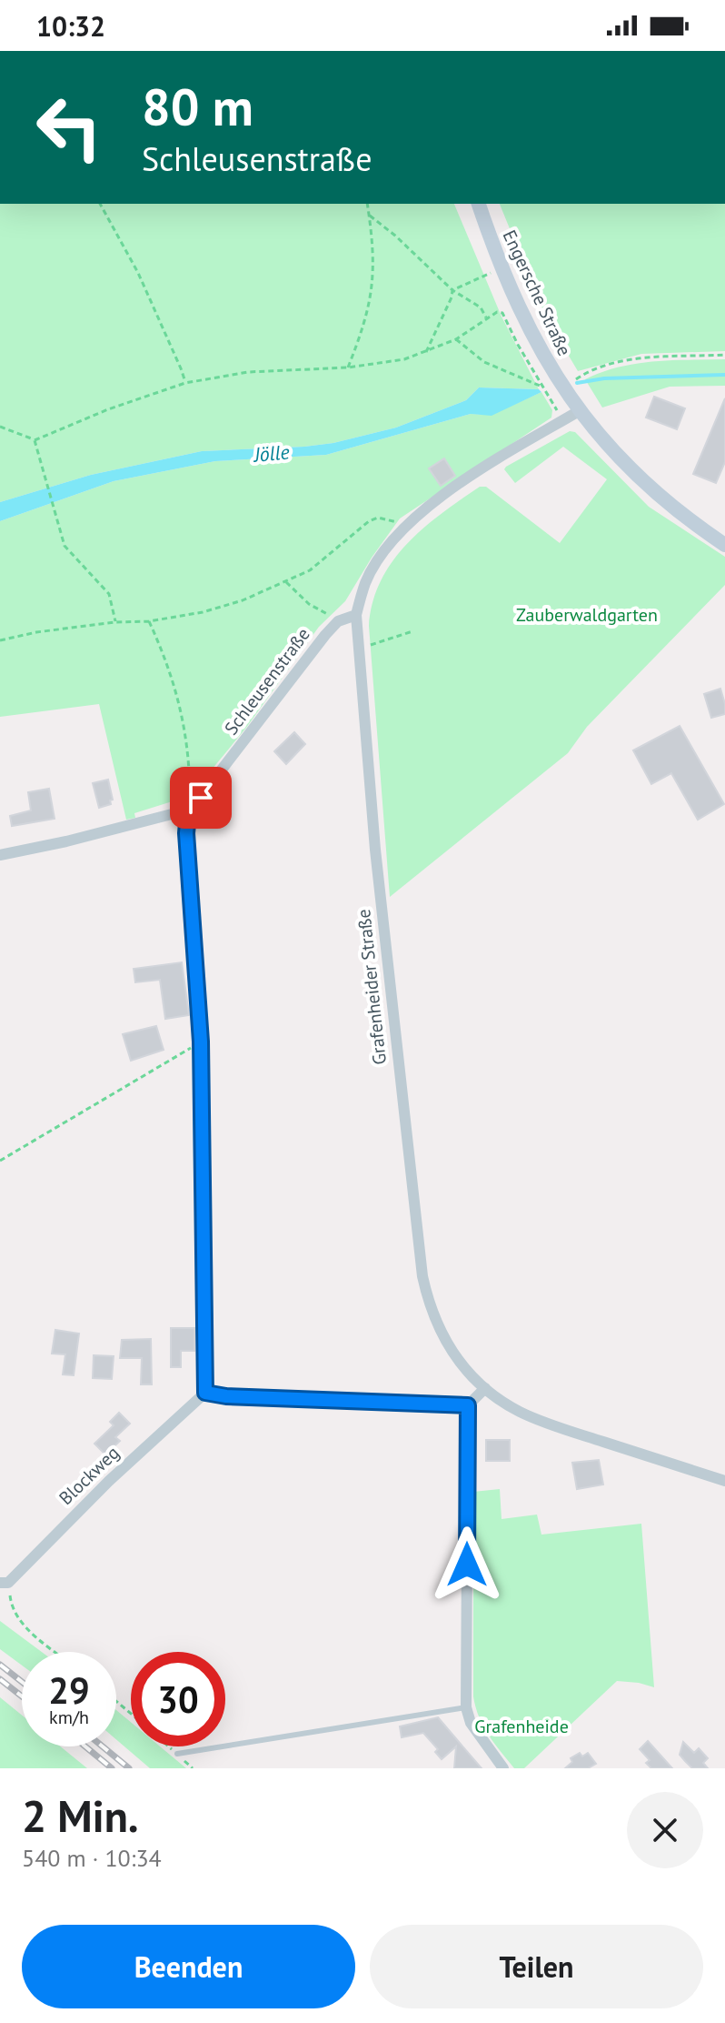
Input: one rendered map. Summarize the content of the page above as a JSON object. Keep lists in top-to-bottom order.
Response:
{
  "streets": {
    "main road": ["Engersche Straße"],
    "street": ["Schleusenstraße", "Grafenheider Straße", "Blockweg"]
  },
  "crossings": [
    ["Engersche Straße", "Grafenheider Straße"]
  ],
  "water": ["Jölle"],
  "parks": ["Zauberwaldgarten", "Grafenheide"],
  "page": {
    "status": "10:32",
    "turn": ["80 m", "Schleusenstraße"],
    "speed": "29 km/h",
    "limit": "30",
    "heading": ["2 Min.", "540 m · 10:34"],
    "buttons": ["Beenden", "Teilen"]
  }
}
